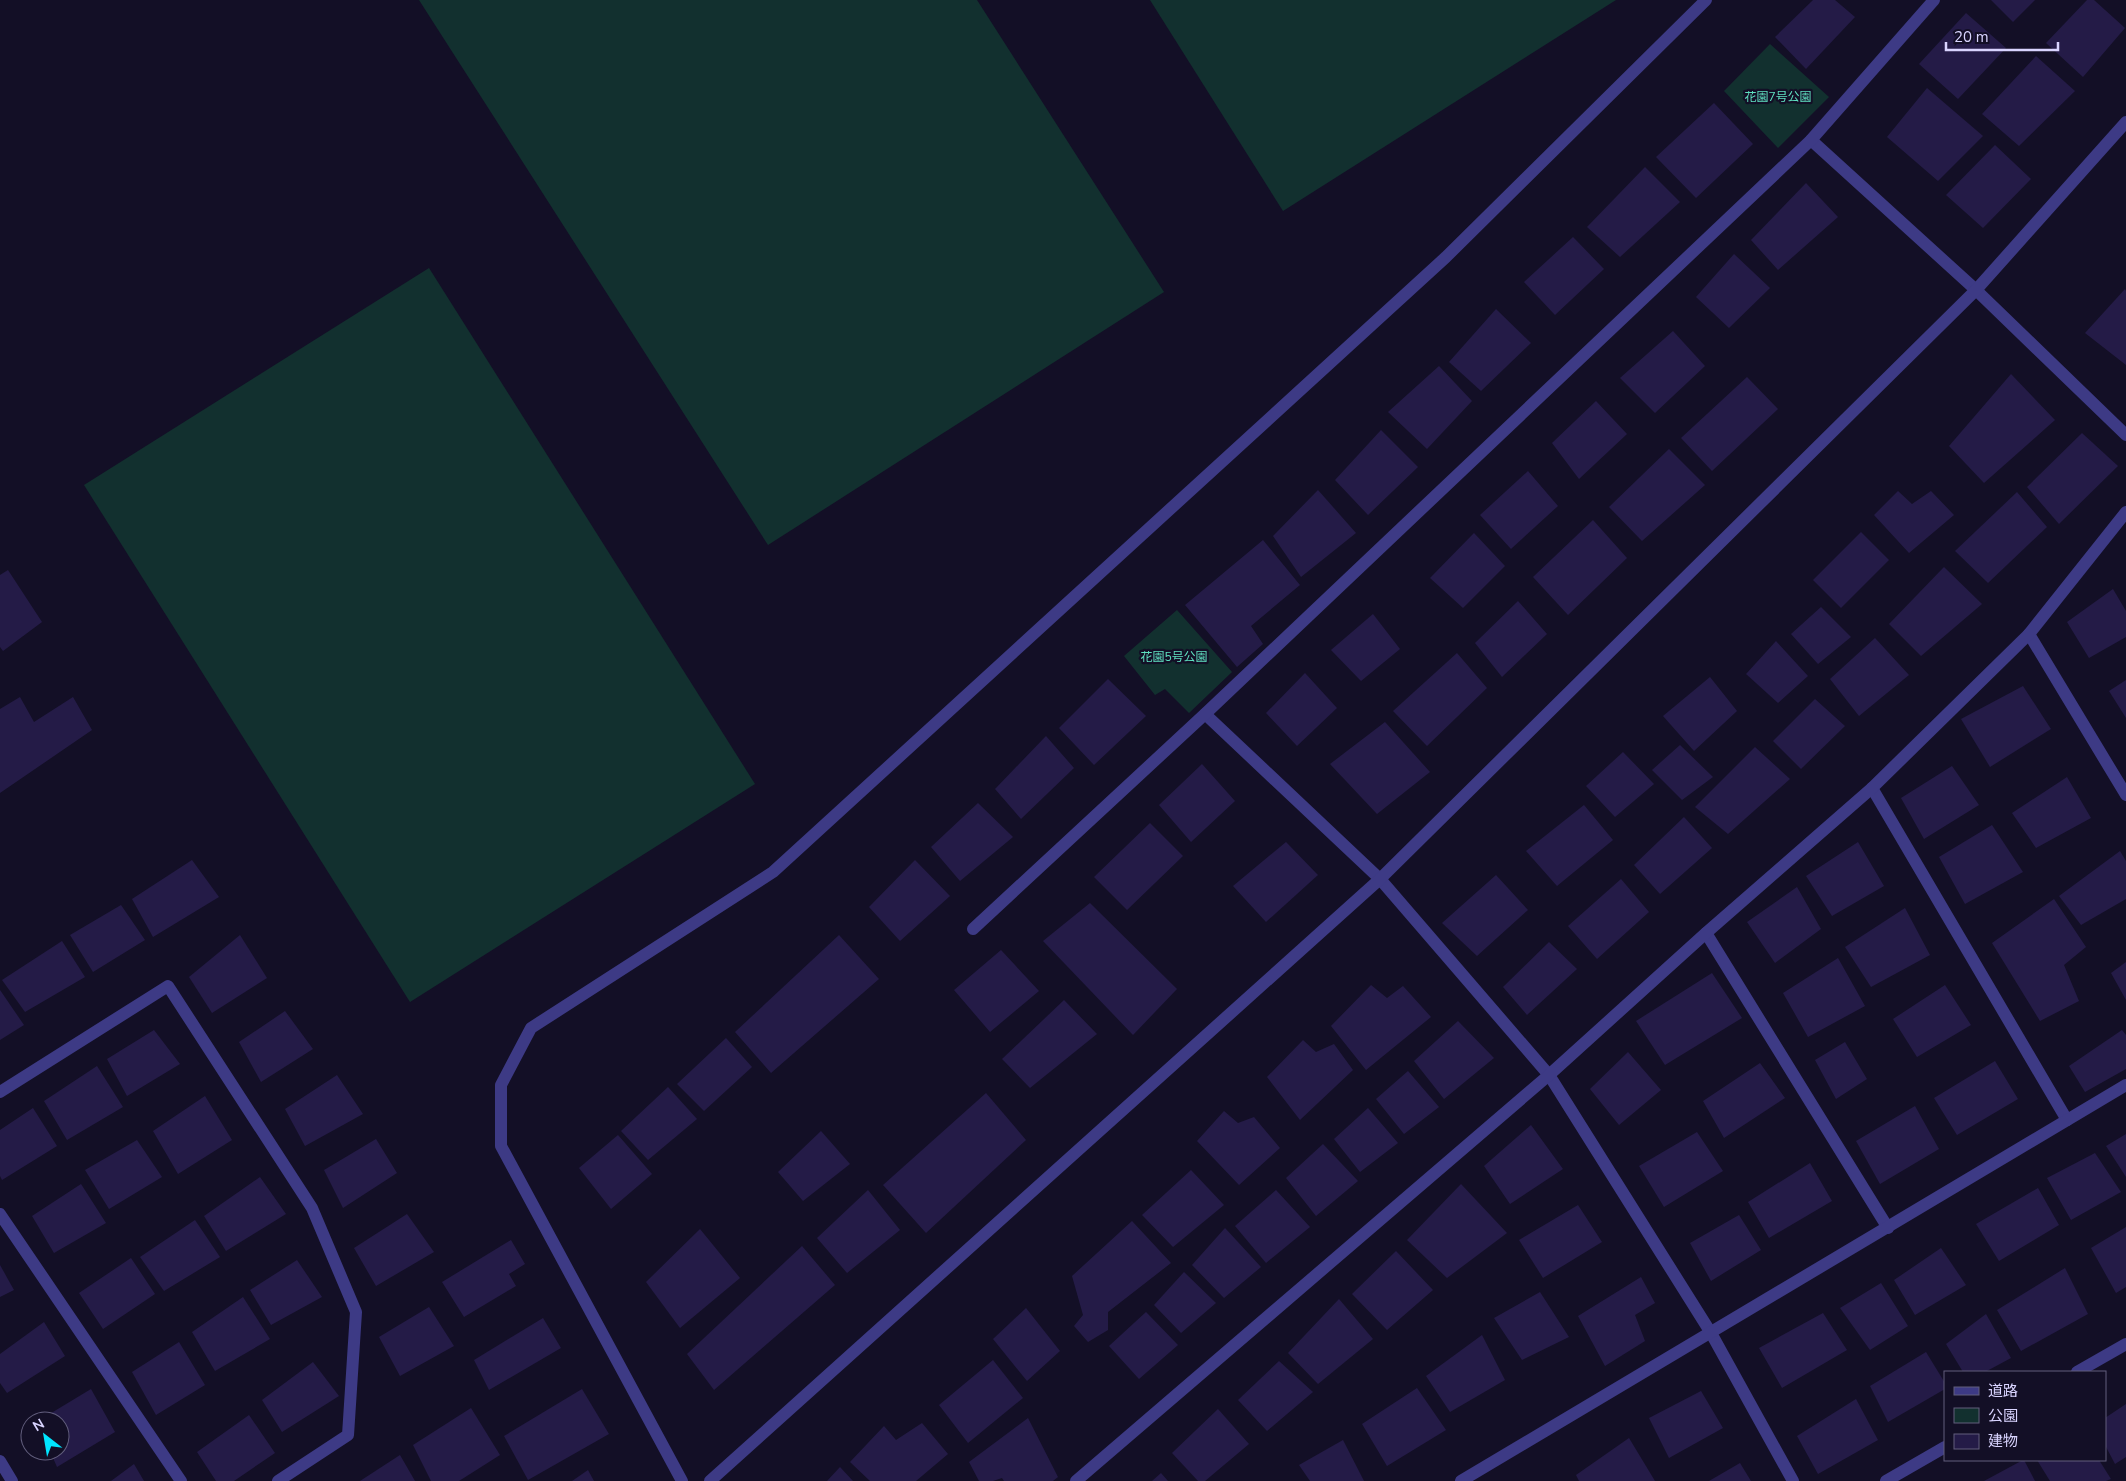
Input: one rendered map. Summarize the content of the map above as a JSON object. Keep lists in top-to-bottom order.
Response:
{
  "parks": ["花園7号公園", "花園5号公園"],
  "legend": ["道路", "公園", "建物"],
  "scale_bar": "20 m",
  "north": "top left"
}
